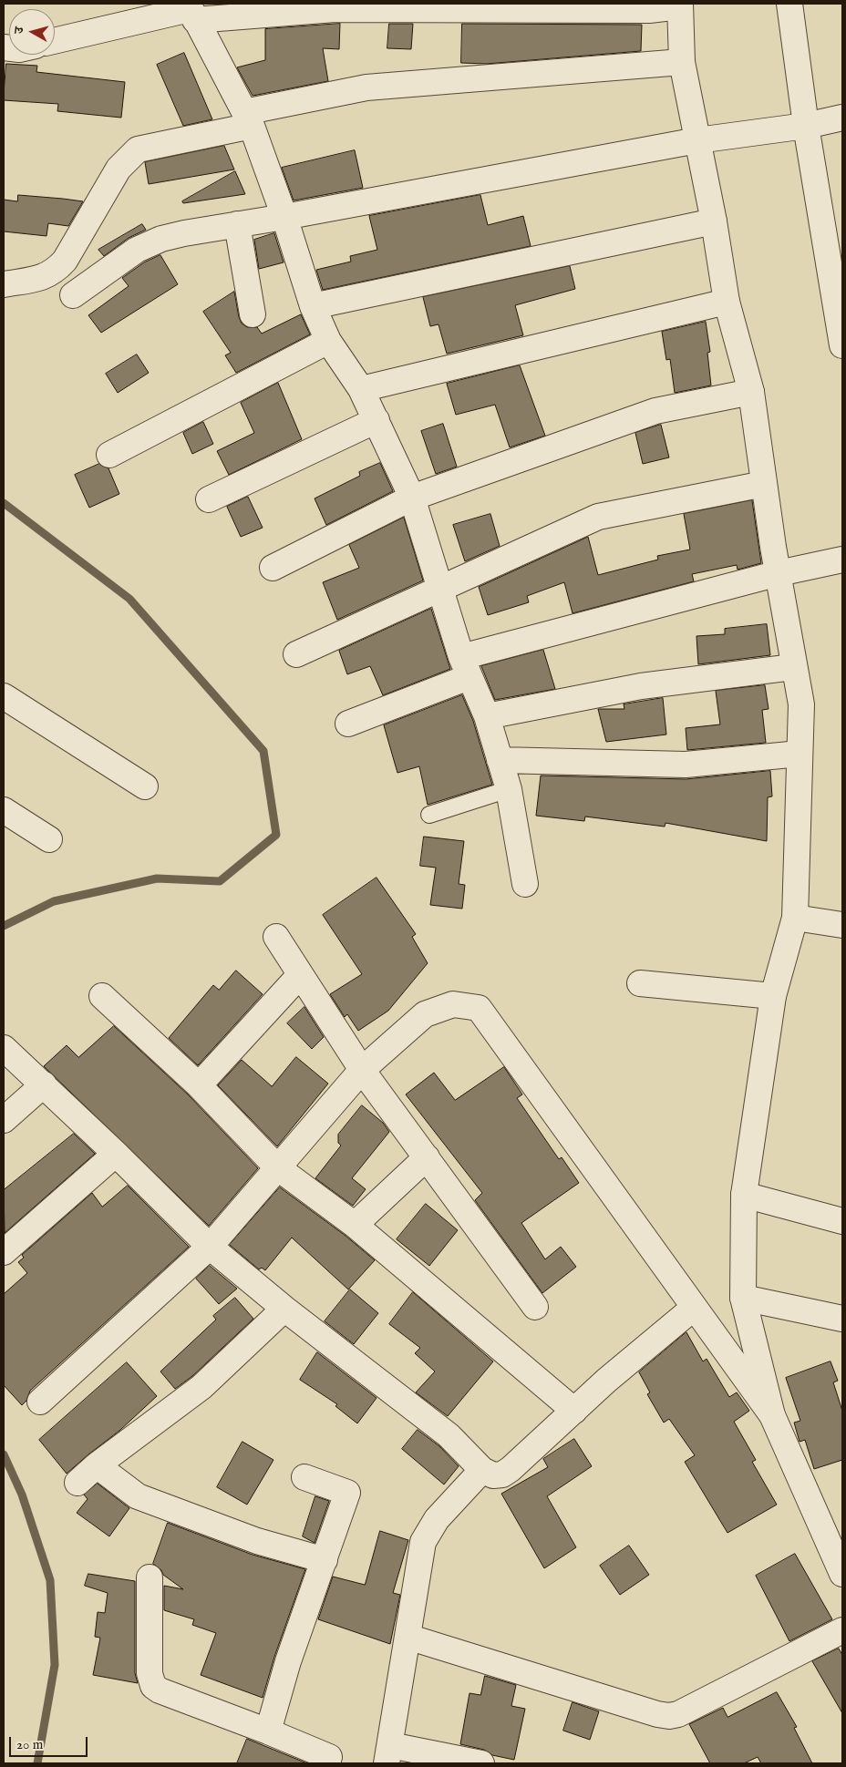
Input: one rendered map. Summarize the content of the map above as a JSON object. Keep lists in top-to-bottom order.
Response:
{
  "scale_bar": "20 m",
  "north": "left"
}
